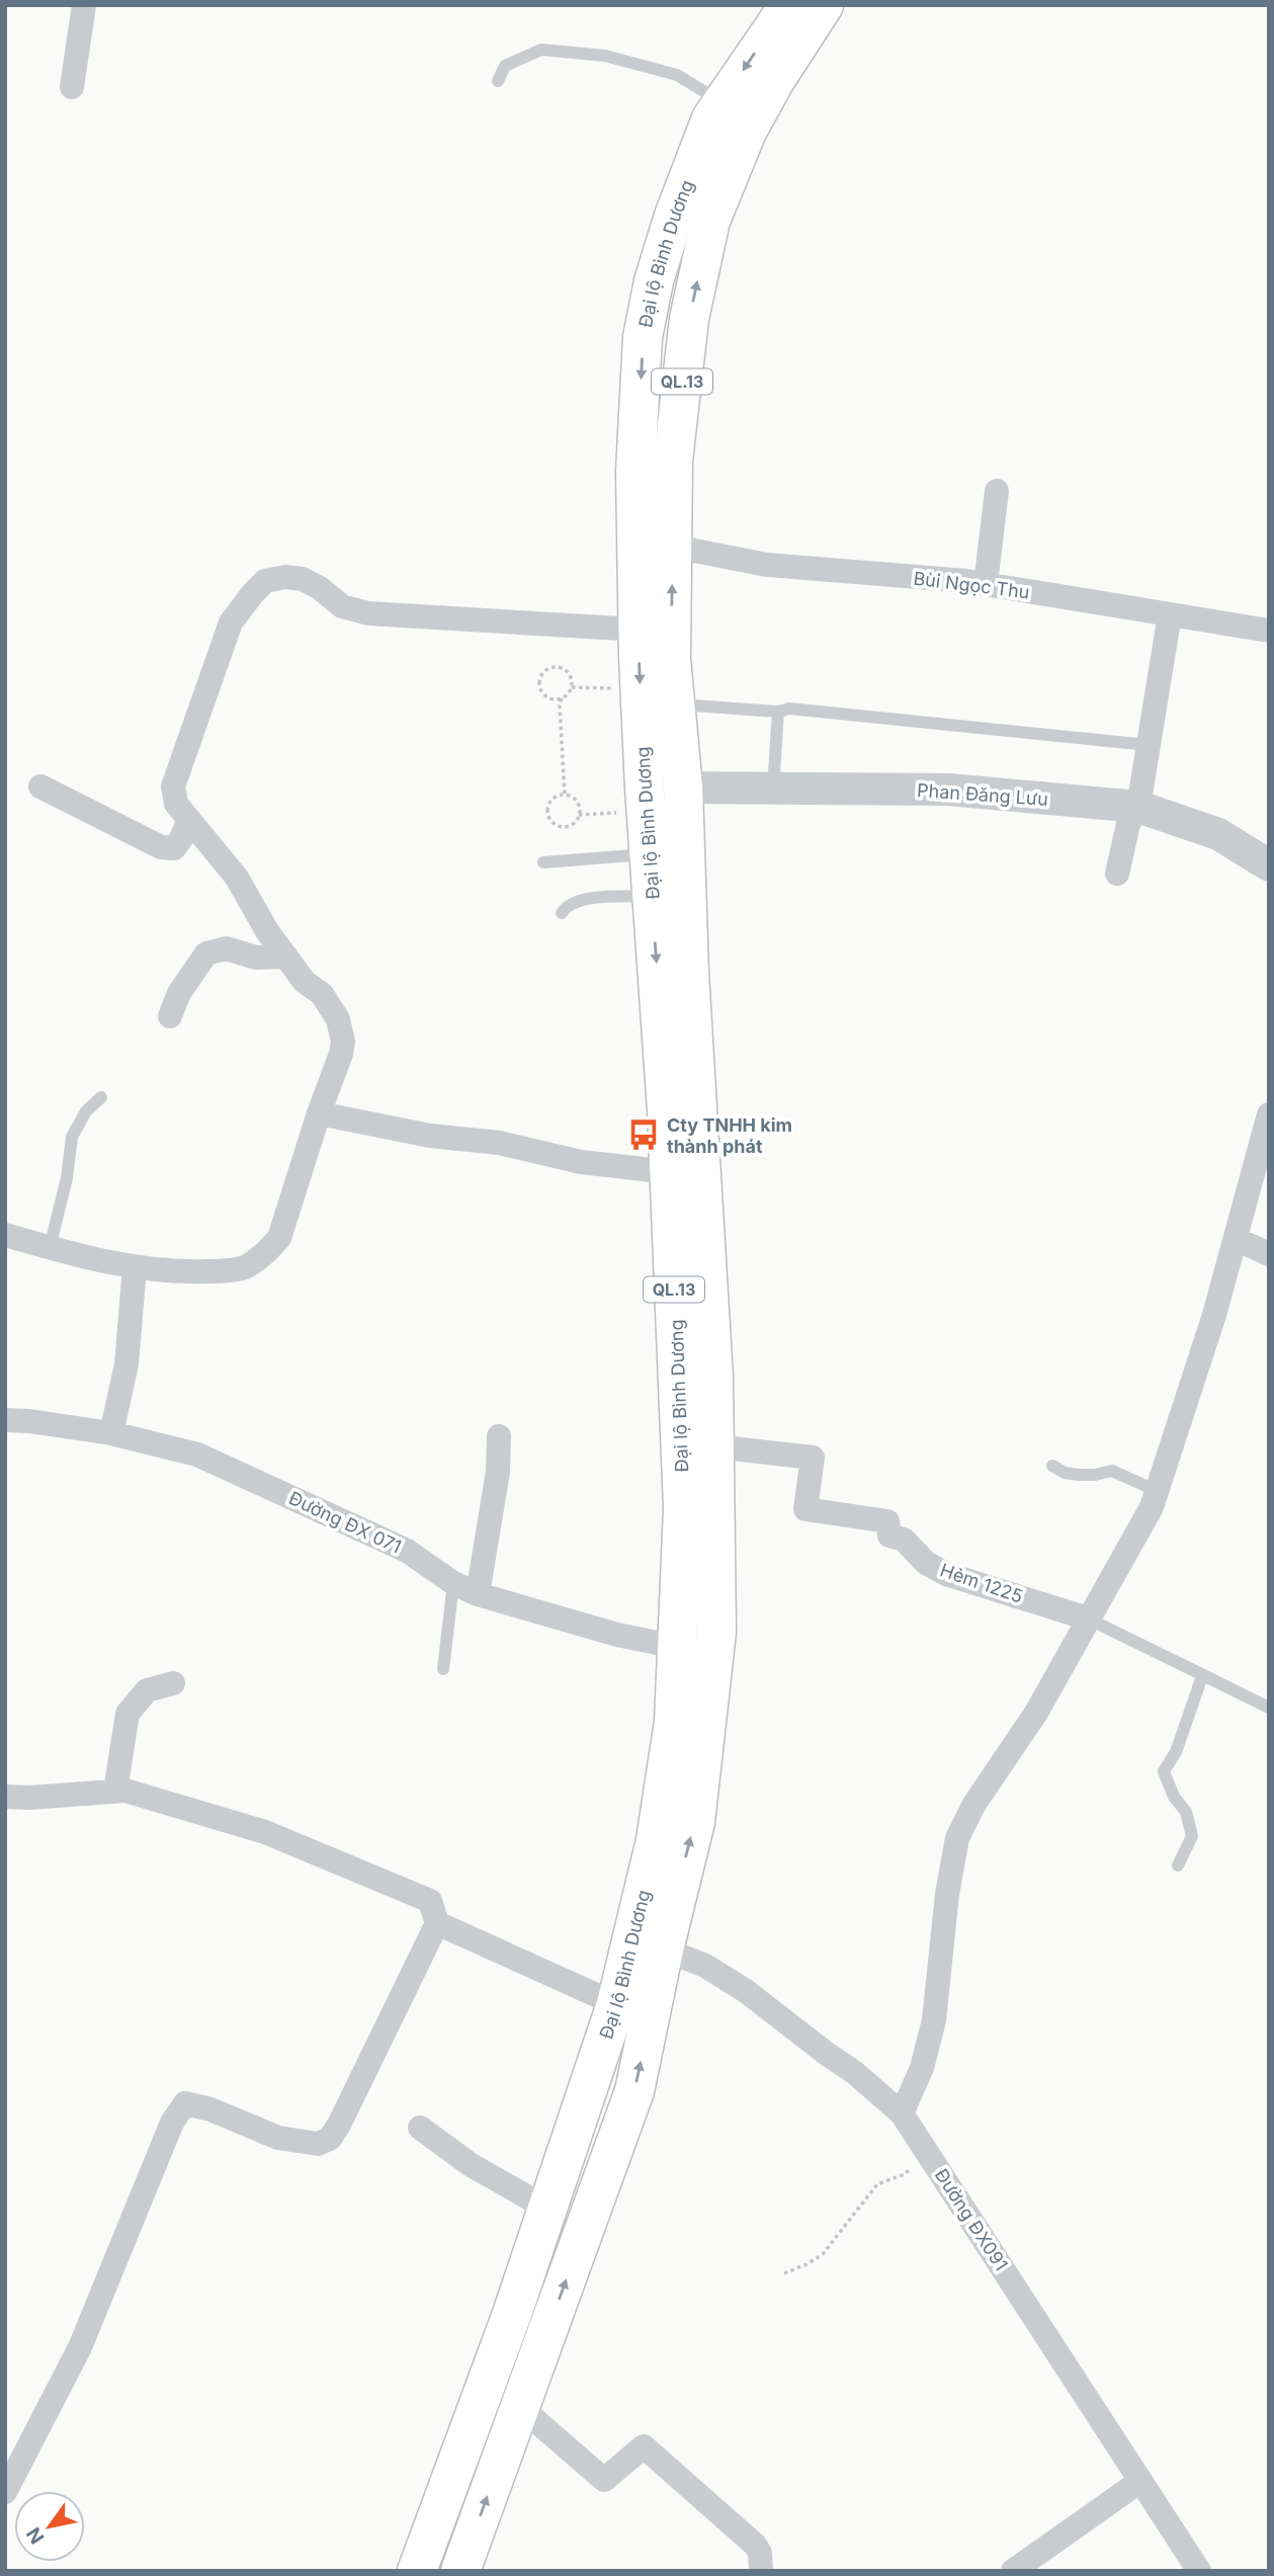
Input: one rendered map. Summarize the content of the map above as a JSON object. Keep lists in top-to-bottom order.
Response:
{
  "streets": {
    "highway": ["Đại lộ Bình Dương", "QL.13"],
    "street": [
      "Bùi Ngọc Thu",
      "Phan Đăng Lưu",
      "Đường ĐX 071",
      "Hẻm 1225",
      "Đường ĐX091"
    ]
  },
  "crossings": [
    ["Đại lộ Bình Dương", "Bùi Ngọc Thu"],
    ["Đại lộ Bình Dương", "Phan Đăng Lưu"],
    ["Đại lộ Bình Dương", "Đường ĐX 071"],
    ["Đại lộ Bình Dương", "Hẻm 1225"],
    ["Đại lộ Bình Dương", "Đường ĐX091"]
  ],
  "places": {
    "bus stop": ["Cty TNHH kim thành phát"]
  },
  "north": "bottom left"
}
